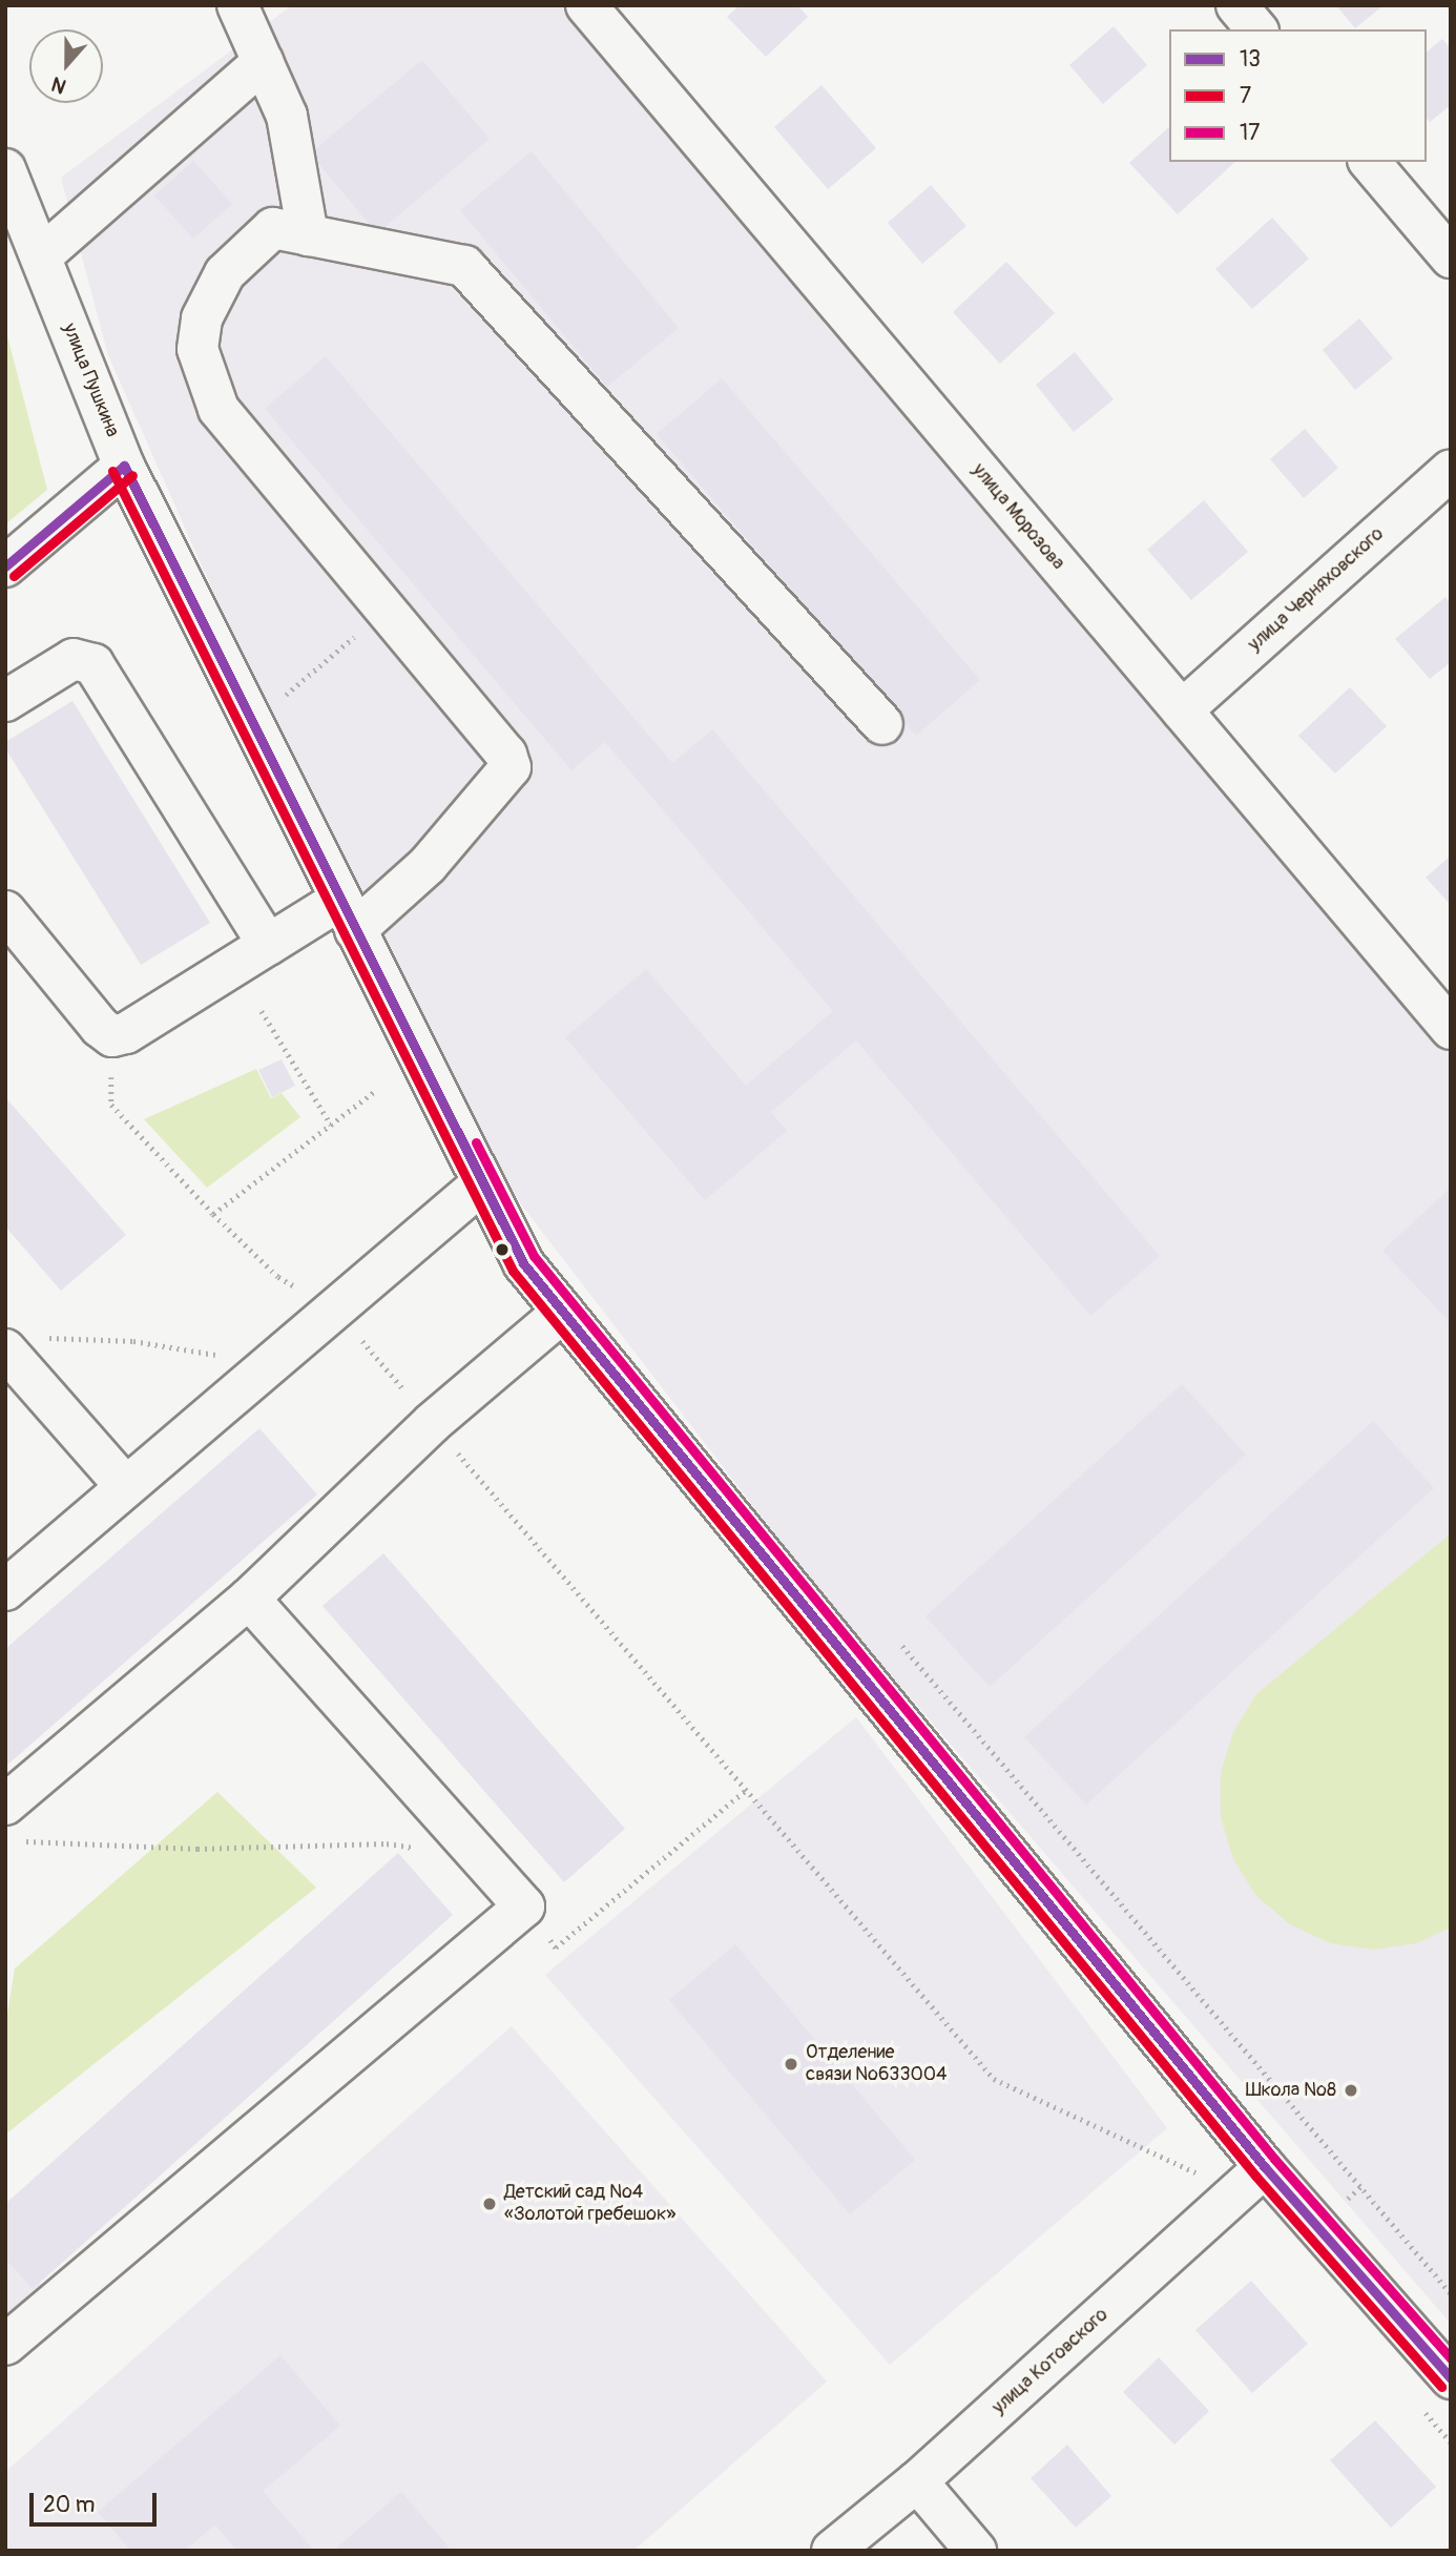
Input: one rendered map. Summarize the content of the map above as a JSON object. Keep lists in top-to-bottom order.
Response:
{
  "streets": {
    "street": [
      "улица Пушкина",
      "улица Морозова",
      "улица Черняховского",
      "улица Котовского"
    ]
  },
  "crossings": [
    ["улица Пушкина", "улица Котовского"],
    ["улица Морозова", "улица Черняховского"]
  ],
  "places": ["Отделение связи №633004", "Школа №8", "Детский сад №4 «Золотой гребешок»"],
  "lines": ["transit line 13", "transit line 7", "transit line 17"],
  "legend": ["13", "7", "17"],
  "scale_bar": "20 m",
  "north": "bottom"
}
